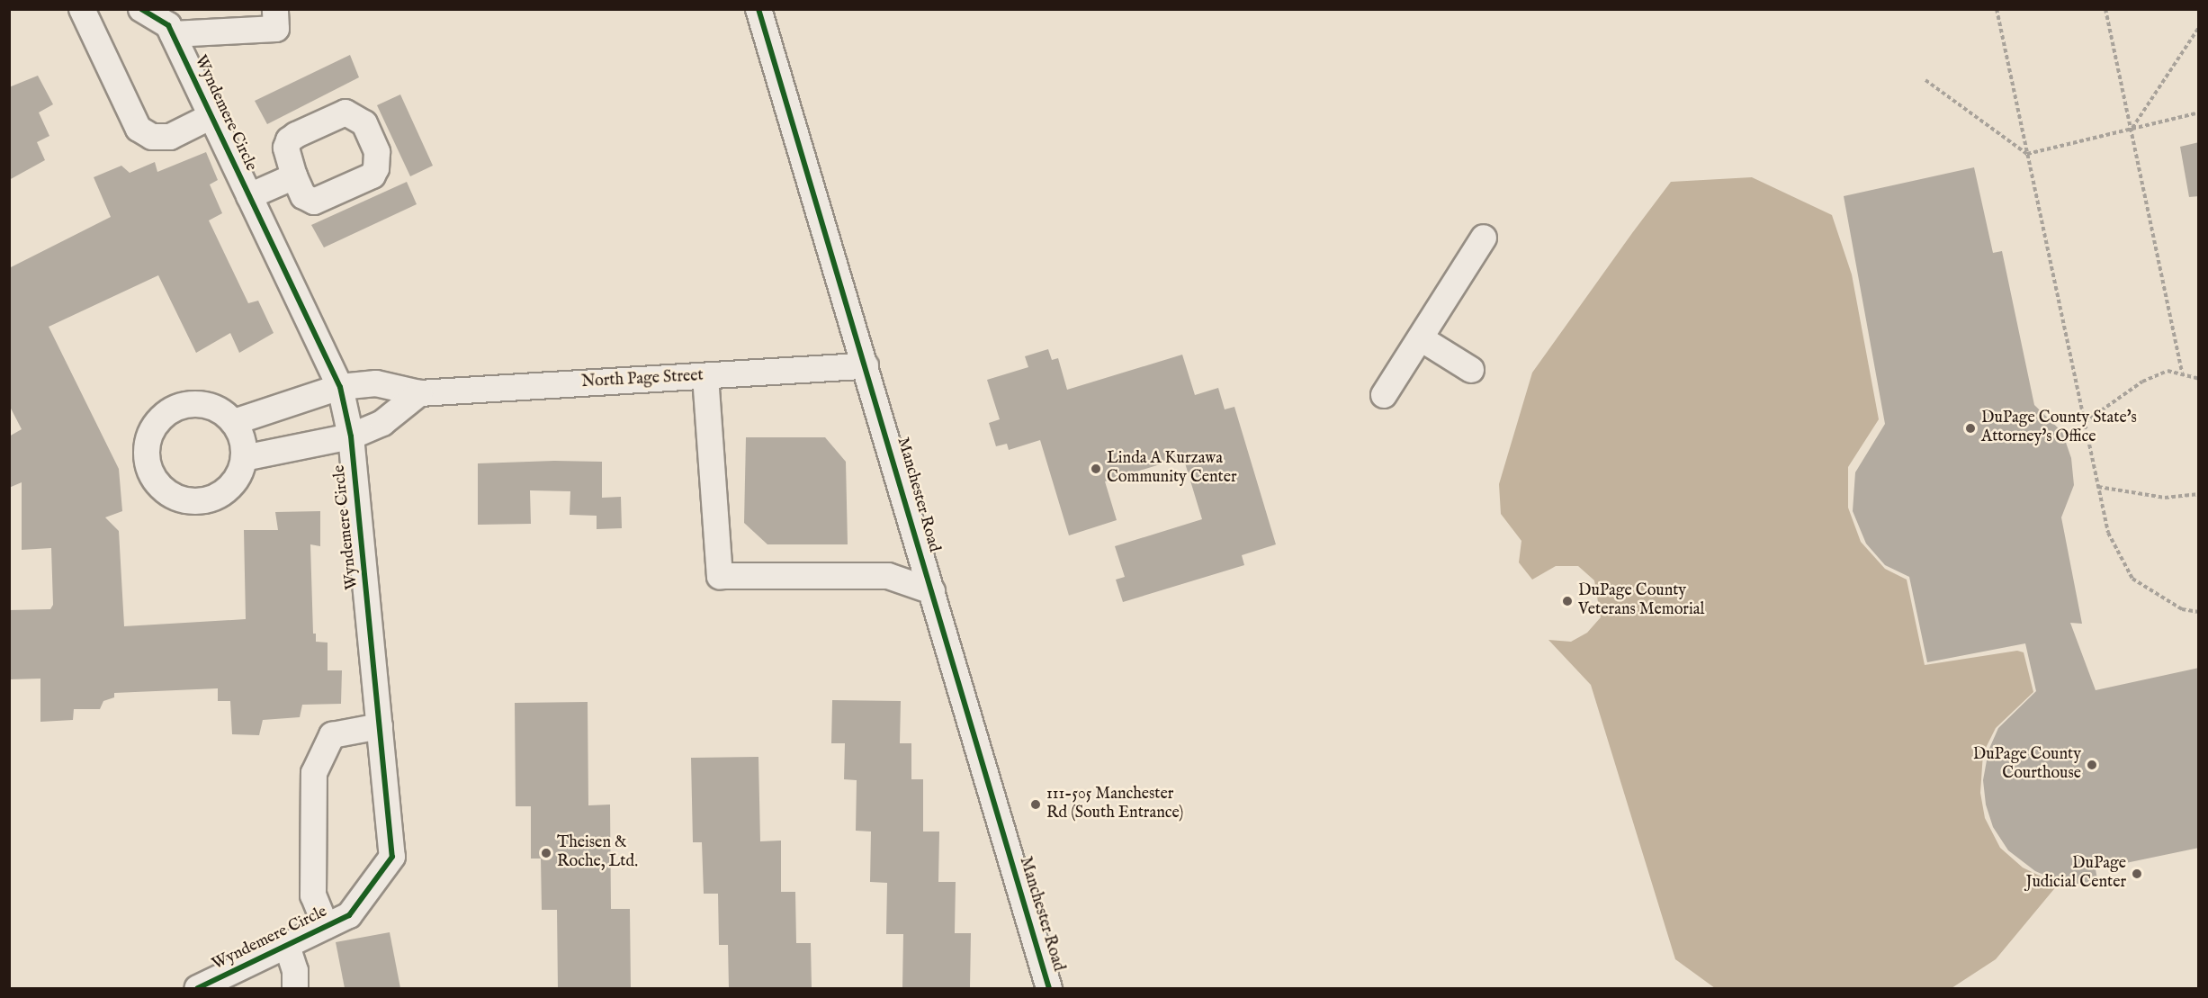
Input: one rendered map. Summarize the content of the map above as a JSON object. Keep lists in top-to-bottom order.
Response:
{
  "streets": {
    "street": ["Wyndemere Circle", "North Page Street", "Manchester Road"]
  },
  "crossings": [
    ["Wyndemere Circle", "North Page Street"],
    ["North Page Street", "Manchester Road"]
  ],
  "places": [
    "DuPage County State's Attorney's Office",
    "Linda A Kurzawa Community Center",
    "DuPage County Veterans Memorial",
    "DuPage County Courthouse",
    "111-505 Manchester Rd (South Entrance)",
    "Theisen & Roche, Ltd.",
    "DuPage Judicial Center"
  ]
}
